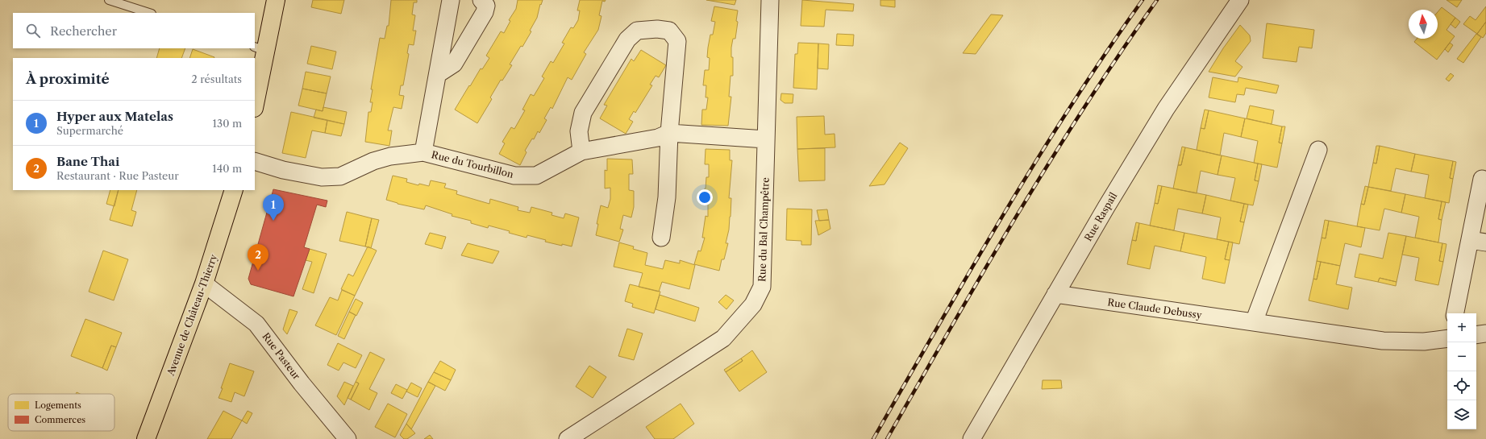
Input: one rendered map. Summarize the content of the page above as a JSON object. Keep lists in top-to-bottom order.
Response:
{
  "streets": {
    "main road": ["Avenue de Château-Thierry"],
    "street": [
      "Rue du Tourbillon",
      "Rue Raspail",
      "Rue du Bal Champêtre",
      "Rue Claude Debussy",
      "Rue Pasteur"
    ]
  },
  "crossings": [
    ["Rue du Tourbillon", "Rue du Bal Champêtre"],
    ["Rue Raspail", "Rue Claude Debussy"],
    ["Avenue de Château-Thierry", "Rue Pasteur"]
  ],
  "legend": ["Logements", "Commerces"],
  "north": "top",
  "page": {
    "search": "Rechercher",
    "heading": ["À proximité", "2 résultats"],
    "list": [
      {
        "mark": "1",
        "name": "Hyper aux Matelas",
        "note": "Supermarché",
        "value": "130 m"
      },
      {
        "mark": "2",
        "name": "Bane Thai",
        "note": "Restaurant · Rue Pasteur",
        "value": "140 m"
      }
    ],
    "pins": ["1", "2"],
    "map_buttons": ["+", "−"]
  }
}
